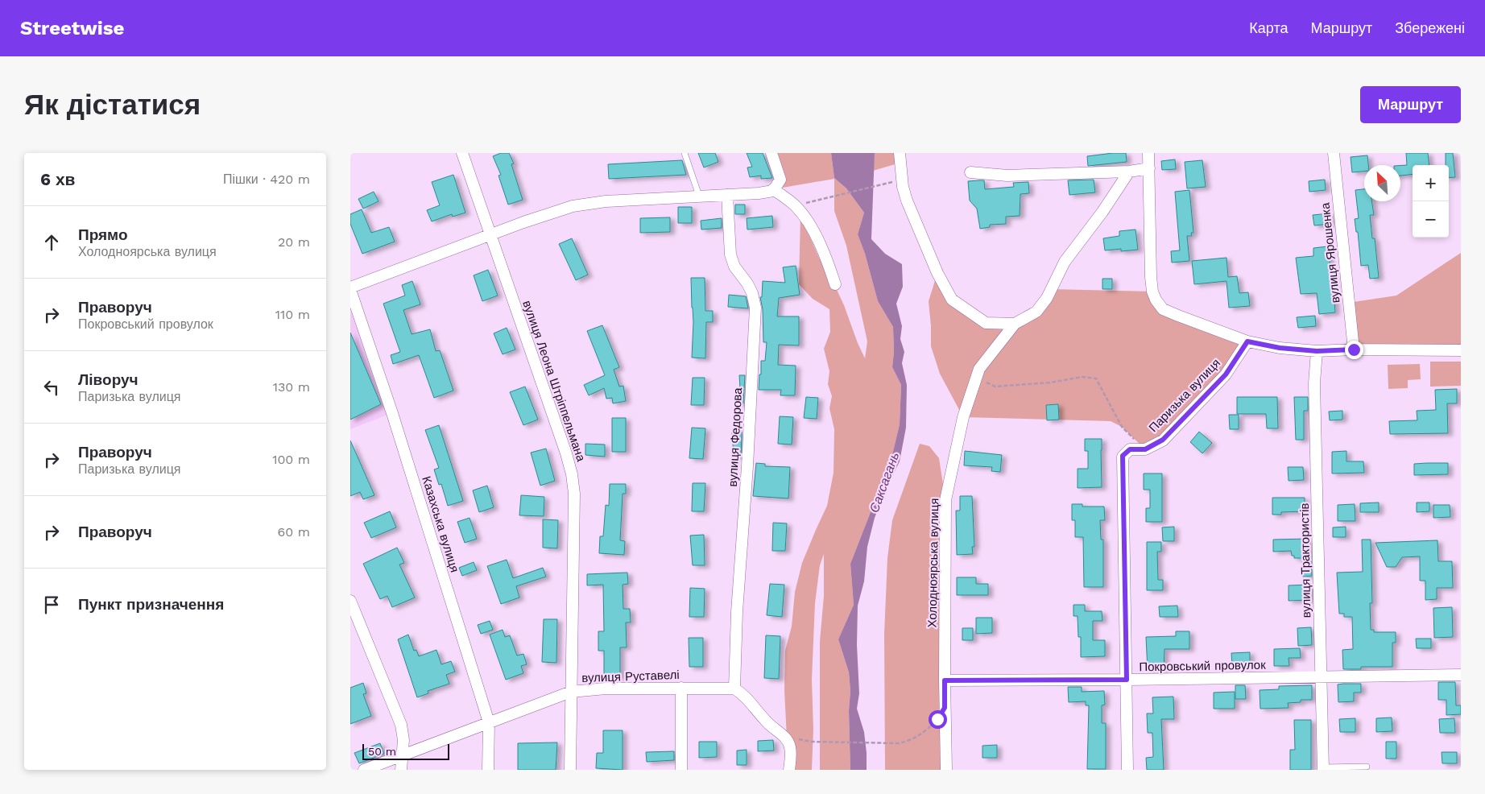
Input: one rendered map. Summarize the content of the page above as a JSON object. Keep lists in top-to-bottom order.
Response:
{
  "streets": {
    "street": [
      "вулиця Ярошенка",
      "вулиця Леона Штріппельмана",
      "Паризька вулиця",
      "вулиця Федорова",
      "Казахська вулиця",
      "вулиця Трактористів",
      "Холодноярська вулиця",
      "Покровський провулок",
      "вулиця Руставелі"
    ]
  },
  "crossings": [
    ["вулиця Леона Штріппельмана", "вулиця Руставелі"],
    ["Паризька вулиця", "Покровський провулок"],
    ["вулиця Федорова", "вулиця Руставелі"],
    ["Казахська вулиця", "вулиця Руставелі"],
    ["вулиця Трактористів", "Покровський провулок"],
    ["Холодноярська вулиця", "Покровський провулок"]
  ],
  "water": ["Саксагань"],
  "scale_bar": "50 m",
  "north": "top left",
  "page": {
    "header": "Streetwise",
    "nav": ["Карта", "Маршрут", "Збережені"],
    "buttons": "Маршрут",
    "title": "Як дістатися",
    "heading": ["6 хв", "Пішки · 420 m"],
    "map_buttons": ["+", "−"],
    "list": [
      ["Прямо", "Холодноярська вулиця", "20 m"],
      ["Праворуч", "Покровський провулок", "110 m"],
      ["Ліворуч", "Паризька вулиця", "130 m"],
      ["Праворуч", "Паризька вулиця", "100 m"],
      ["Праворуч", "60 m"],
      "Пункт призначення"
    ],
    "scale": "50 m"
  }
}
